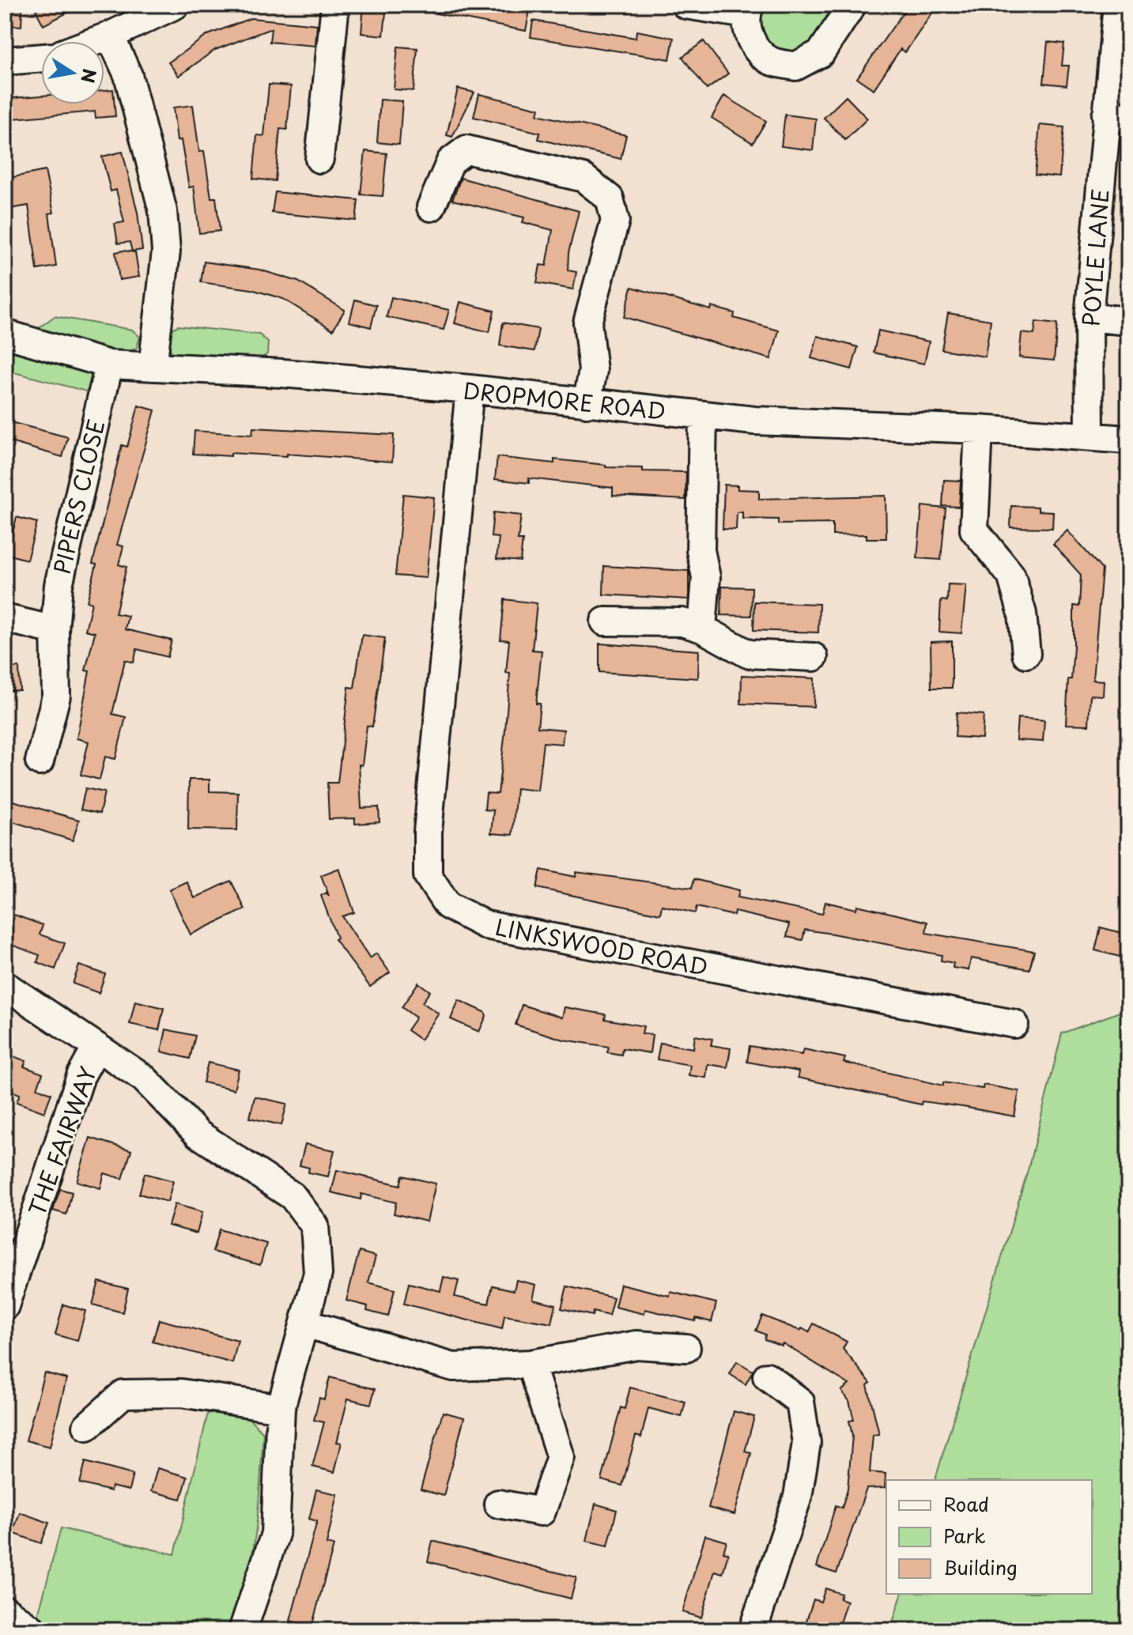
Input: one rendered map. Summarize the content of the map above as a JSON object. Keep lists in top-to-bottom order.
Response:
{
  "streets": {
    "street": [
      "POYLE LANE",
      "DROPMORE ROAD",
      "PIPERS CLOSE",
      "LINKSWOOD ROAD",
      "THE FAIRWAY"
    ]
  },
  "crossings": [
    ["POYLE LANE", "DROPMORE ROAD"],
    ["DROPMORE ROAD", "PIPERS CLOSE"],
    ["DROPMORE ROAD", "LINKSWOOD ROAD"]
  ],
  "legend": ["Road", "Park", "Building"],
  "north": "right"
}
